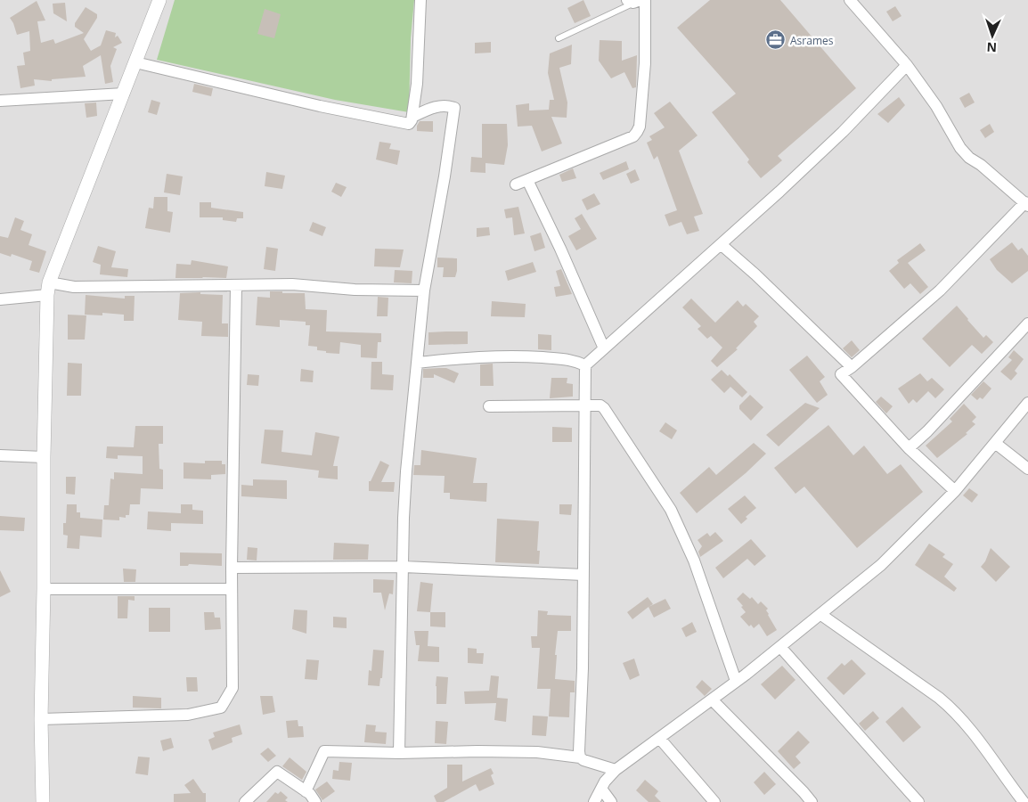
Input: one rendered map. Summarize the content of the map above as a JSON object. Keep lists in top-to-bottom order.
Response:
{
  "places": {
    "office": ["Asrames"]
  },
  "north": "bottom"
}
